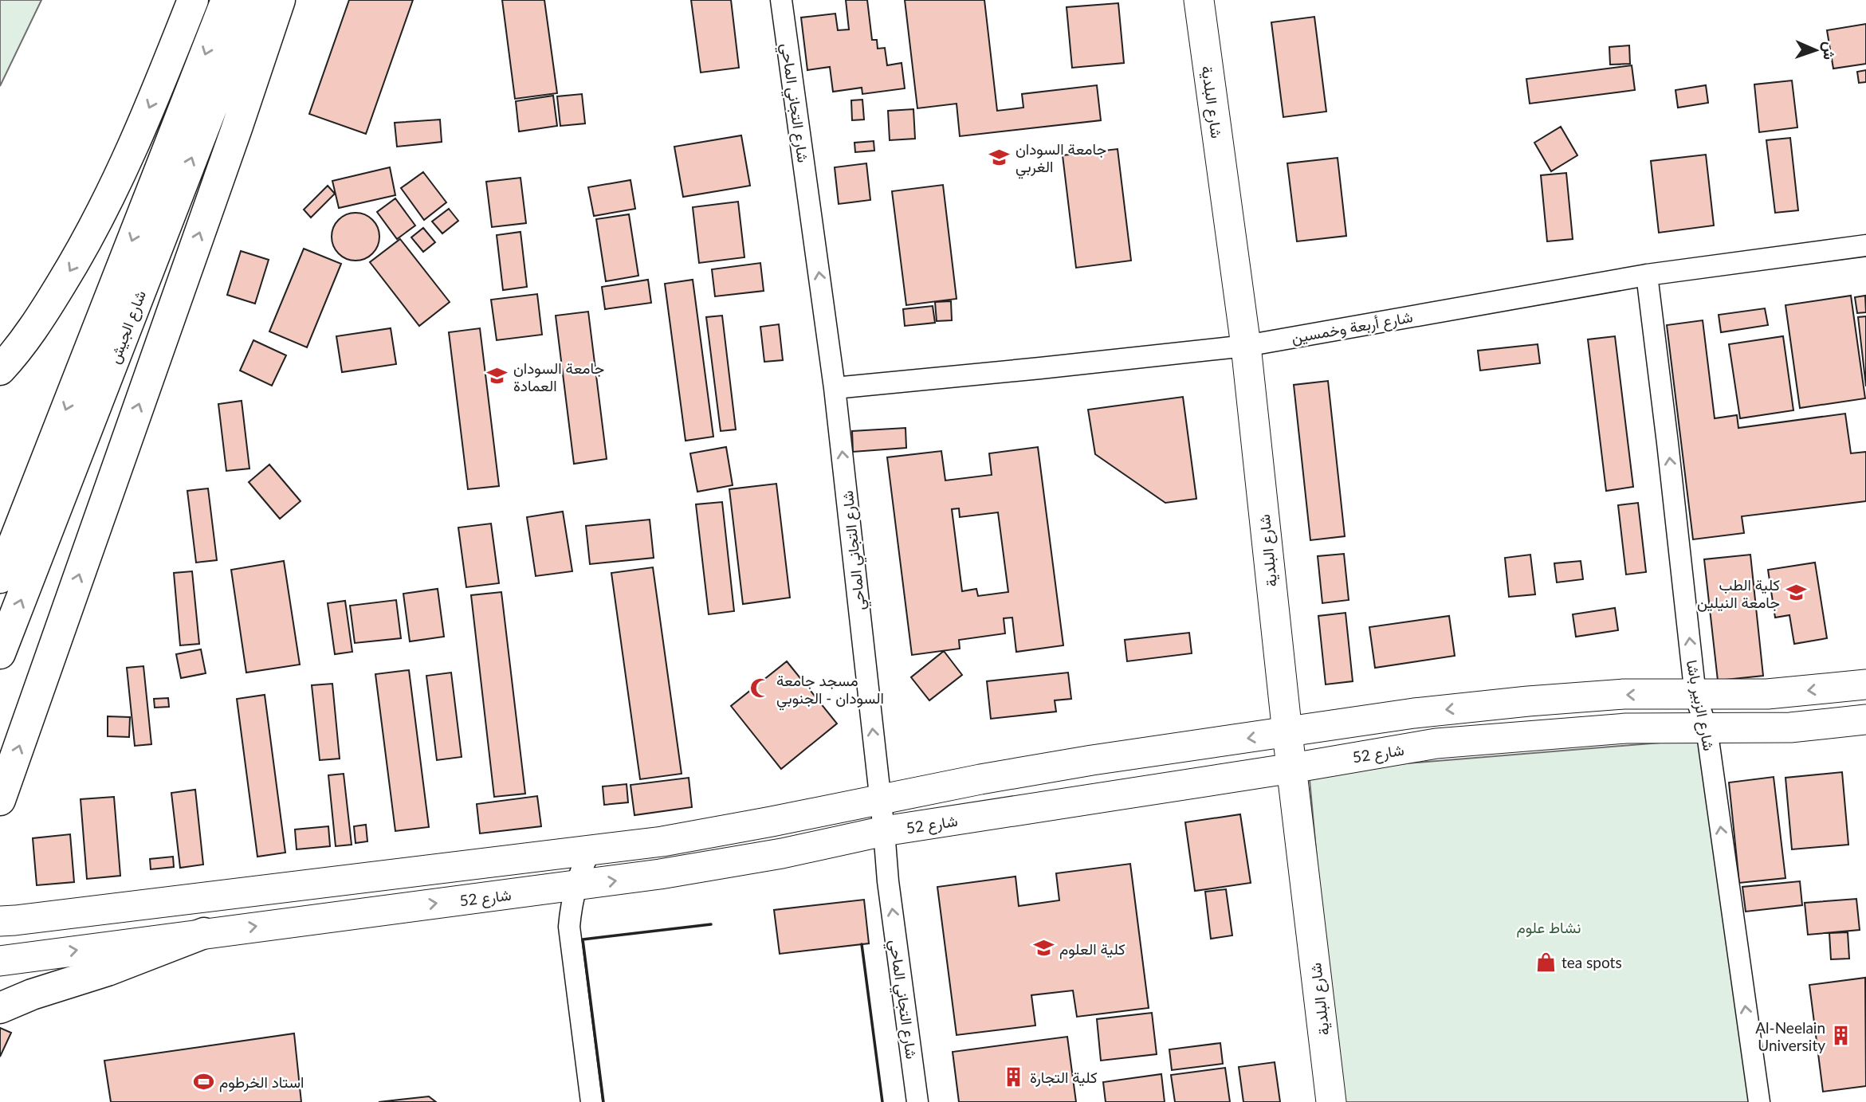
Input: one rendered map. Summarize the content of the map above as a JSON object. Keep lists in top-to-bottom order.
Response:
{
  "streets": {
    "highway": ["شارع الجيش"],
    "street": [
      "شارع البلدية",
      "شارع التجاني الماحي",
      "شارع أربعة وخمسين",
      "شارع الزبير باشا",
      "شارع 52"
    ]
  },
  "crossings": [
    ["شارع البلدية", "شارع أربعة وخمسين"],
    ["شارع البلدية", "شارع 52"],
    ["شارع التجاني الماحي", "شارع أربعة وخمسين"],
    ["شارع التجاني الماحي", "شارع 52"],
    ["شارع أربعة وخمسين", "شارع الزبير باشا"],
    ["شارع الزبير باشا", "شارع 52"]
  ],
  "one_way": ["شارع التجاني الماحي", "شارع الزبير باشا"],
  "parks": ["نشاط علوم"],
  "places": {
    "school or university": [
      "جامعة السودان الغربي",
      "جامعة السودان العمادة",
      "كلية الطب جامعة النيلين",
      "كلية العلوم"
    ],
    "mosque": ["مسجد جامعة السودان - الجنوبي"],
    "shop": ["tea spots"],
    "building": ["Al-Neelain University", "كلية التجارة"],
    "sports": ["استاد الخرطوم"]
  },
  "north": "right"
}
